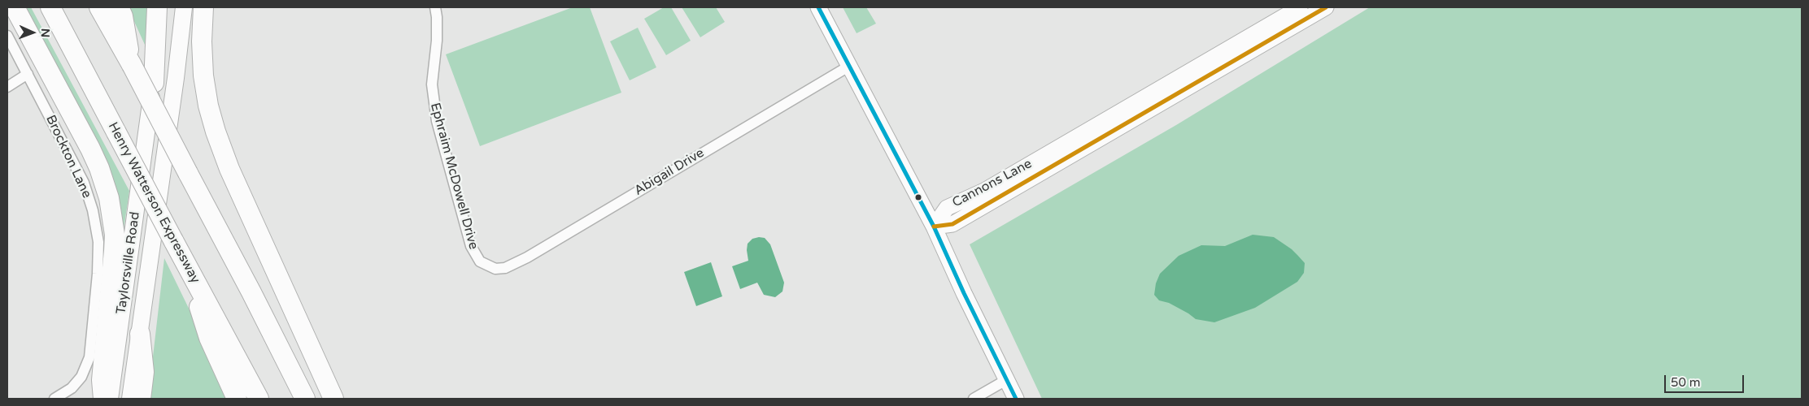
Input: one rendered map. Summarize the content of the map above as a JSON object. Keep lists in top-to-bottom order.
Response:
{
  "streets": {
    "highway": ["Henry Watterson Expressway"],
    "main road": ["Cannons Lane", "Taylorsville Road"],
    "street": ["Brockton Lane", "Abigail Drive", "Ephraim McDowell Drive"]
  },
  "crossings": [
    ["Abigail Drive", "Ephraim McDowell Drive"]
  ],
  "scale_bar": "50 m",
  "north": "right"
}
